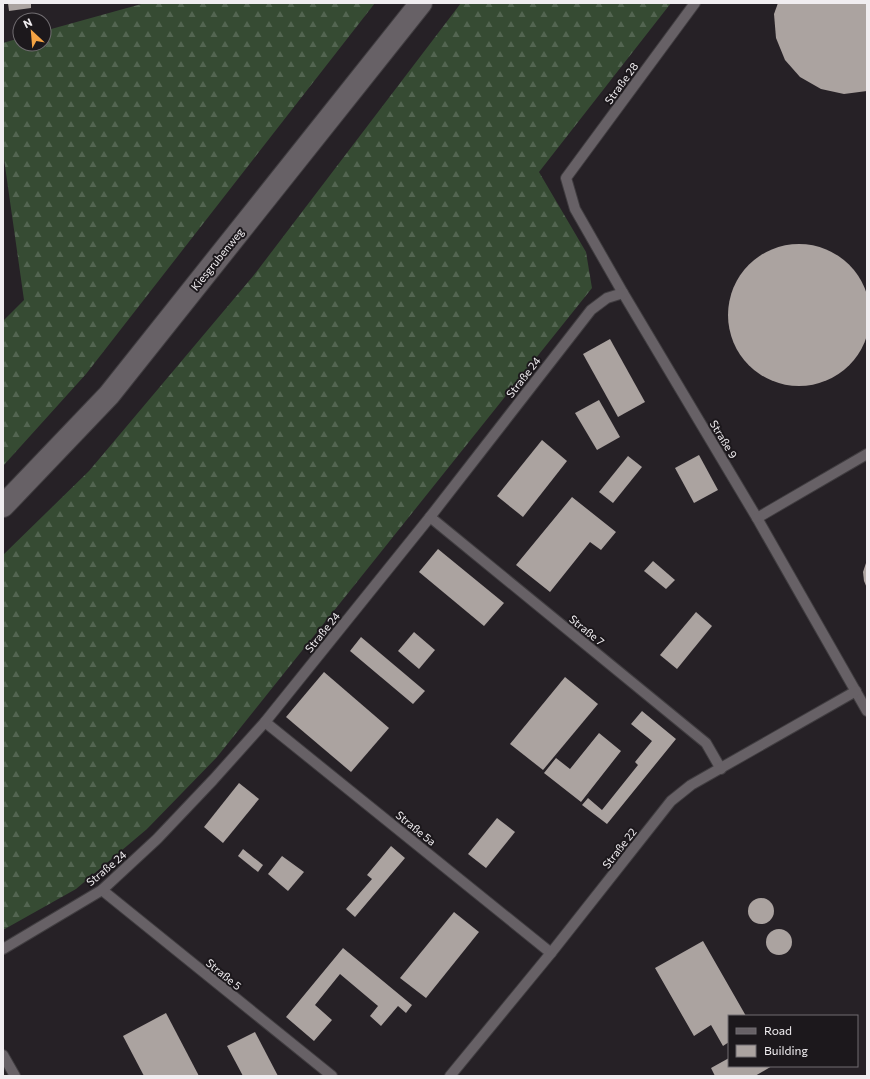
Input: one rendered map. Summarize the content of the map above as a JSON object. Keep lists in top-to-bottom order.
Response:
{
  "streets": {
    "main road": ["Kiesgrubenweg"],
    "lane": [
      "Straße 28",
      "Straße 24",
      "Straße 9",
      "Straße 7",
      "Straße 5a",
      "Straße 22",
      "Straße 5"
    ]
  },
  "crossings": [
    ["Straße 28", "Straße 9"],
    ["Straße 24", "Straße 9"],
    ["Straße 24", "Straße 7"],
    ["Straße 24", "Straße 5a"],
    ["Straße 24", "Straße 5"],
    ["Straße 9", "Straße 22"],
    ["Straße 7", "Straße 22"],
    ["Straße 5a", "Straße 22"]
  ],
  "legend": ["Road", "Building"],
  "north": "top left"
}
